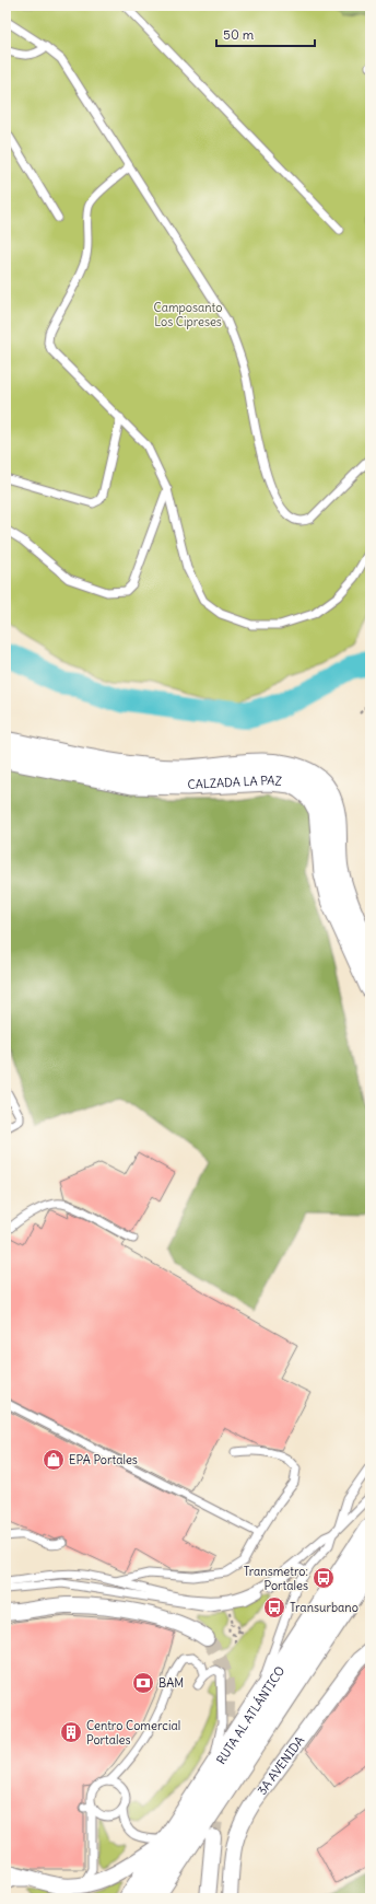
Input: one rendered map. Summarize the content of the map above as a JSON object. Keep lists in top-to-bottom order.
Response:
{
  "streets": {
    "highway": ["RUTA AL ATLÁNTICO"],
    "main road": ["CALZADA LA PAZ"],
    "street": ["3A AVENIDA"]
  },
  "parks": ["Camposanto Los Cipreses"],
  "places": {
    "shop": ["EPA Portales"],
    "bus stop": ["Transmetro: Portales", "Transurbano"],
    "bank": ["BAM"],
    "building": ["Centro Comercial Portales"]
  },
  "scale_bar": "50 m"
}
